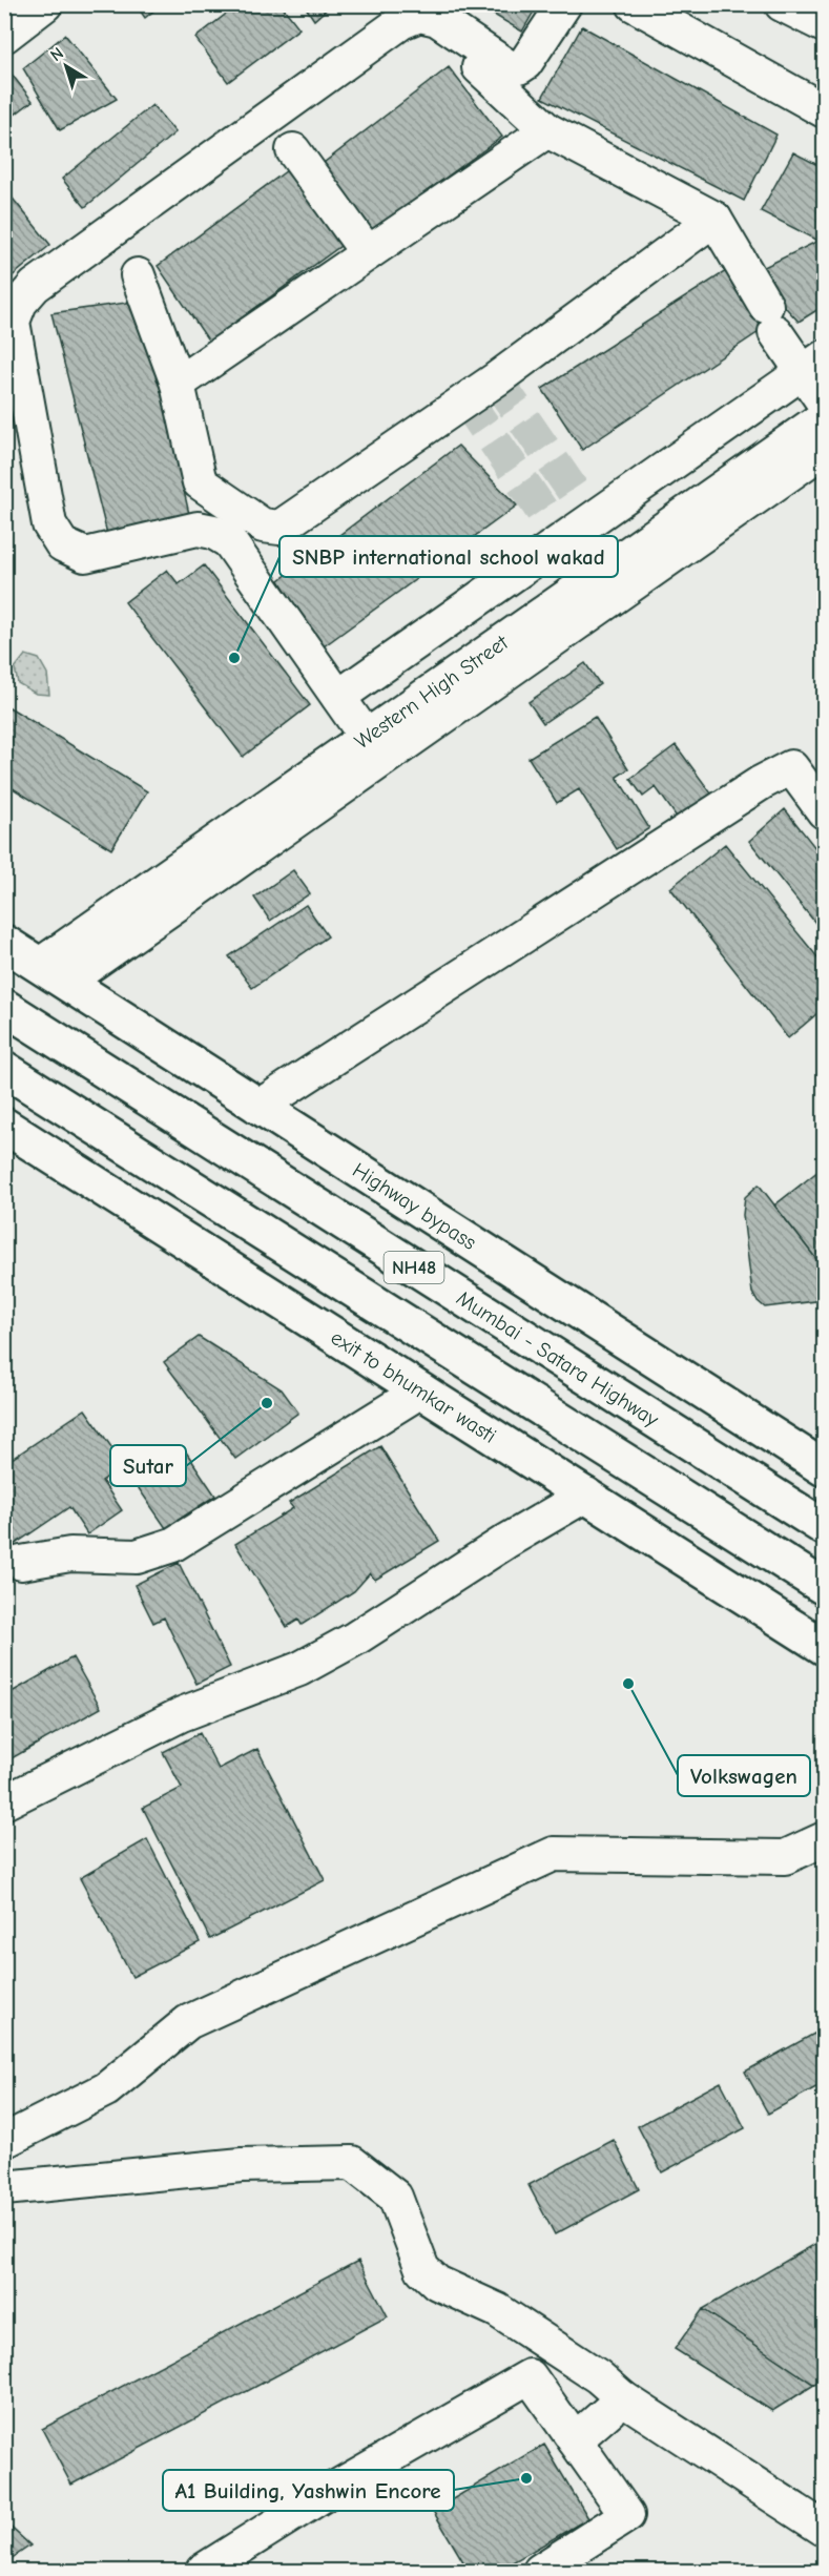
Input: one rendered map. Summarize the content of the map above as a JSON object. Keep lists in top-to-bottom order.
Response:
{
  "streets": {
    "main road": [
      "Highway bypass",
      "NH48",
      "Mumbai - Satara Highway",
      "exit to bhumkar wasti"
    ],
    "street": ["Western High Street"]
  },
  "crossings": [
    ["Western High Street", "Highway bypass"]
  ],
  "places": [
    "SNBP international school wakad",
    "Sutar",
    "Volkswagen",
    "A1 Building, Yashwin Encore"
  ],
  "north": "top left"
}
